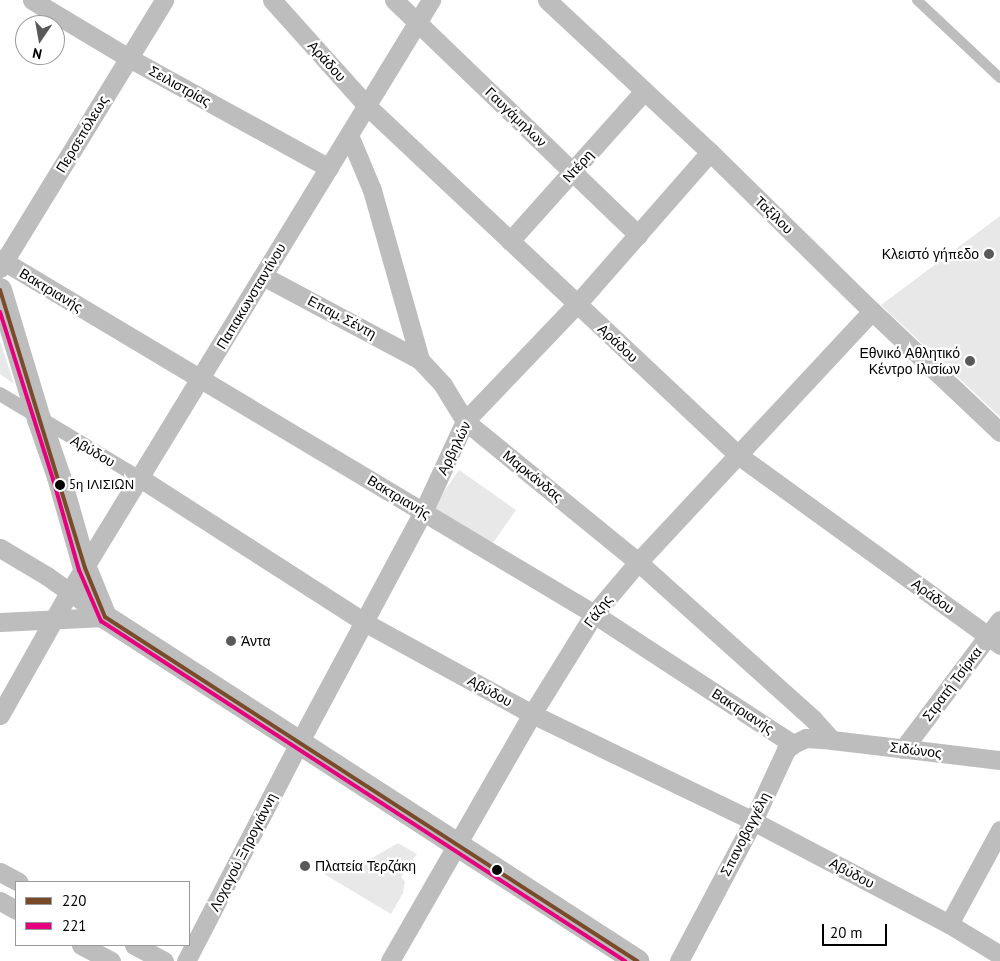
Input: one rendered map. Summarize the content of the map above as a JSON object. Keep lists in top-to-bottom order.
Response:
{
  "streets": {
    "street": [
      "Αράδου",
      "Σειλιστρίας",
      "Γαυγάμηλων",
      "Περσεπόλεως",
      "Ντέρη",
      "Ταξίλου",
      "Βακτριανής",
      "Παπακωνσταντίνου",
      "Επαμ. Σέντη",
      "Αρβηλών",
      "Αβύδου",
      "Μαρκάνδας",
      "Γάζης",
      "Στρατή Τσίρκα",
      "Σιδώνος",
      "Σπανοβαγγέλη",
      "Λοχαγού Ξηρογιάννη"
    ]
  },
  "crossings": [
    ["Αράδου", "Ντέρη"],
    ["Αράδου", "Παπακωνσταντίνου"],
    ["Αράδου", "Αρβηλών"],
    ["Αράδου", "Γάζης"],
    ["Αράδου", "Στρατή Τσίρκα"],
    ["Σειλιστρίας", "Περσεπόλεως"],
    ["Σειλιστρίας", "Παπακωνσταντίνου"],
    ["Γαυγάμηλων", "Ντέρη"],
    ["Γαυγάμηλων", "Παπακωνσταντίνου"],
    ["Γαυγάμηλων", "Αρβηλών"],
    ["Περσεπόλεως", "Βακτριανής"],
    ["Ντέρη", "Ταξίλου"],
    ["Ταξίλου", "Αρβηλών"],
    ["Ταξίλου", "Γάζης"],
    ["Βακτριανής", "Παπακωνσταντίνου"],
    ["Βακτριανής", "Αρβηλών"],
    ["Βακτριανής", "Γάζης"],
    ["Βακτριανής", "Σπανοβαγγέλη"],
    ["Παπακωνσταντίνου", "Επαμ. Σέντη"],
    ["Παπακωνσταντίνου", "Αβύδου"],
    ["Παπακωνσταντίνου", "Μαρκάνδας"],
    ["Επαμ. Σέντη", "Μαρκάνδας"],
    ["Αρβηλών", "Αβύδου"],
    ["Αρβηλών", "Μαρκάνδας"],
    ["Αρβηλών", "Λοχαγού Ξηρογιάννη"],
    ["Αβύδου", "Γάζης"],
    ["Αβύδου", "Σπανοβαγγέλη"],
    ["Μαρκάνδας", "Γάζης"],
    ["Μαρκάνδας", "Σιδώνος"],
    ["Στρατή Τσίρκα", "Σιδώνος"]
  ],
  "places": [
    "Κλειστό γήπεδο",
    "Εθνικό Αθλητικό Κέντρο Ιλισίων",
    "5η ΙΛΙΣΙΩΝ",
    "Άντα",
    "Πλατεία Τερζάκη"
  ],
  "lines": ["transit line 220", "transit line 221"],
  "legend": ["220", "221"],
  "scale_bar": "20 m",
  "north": "bottom"
}
